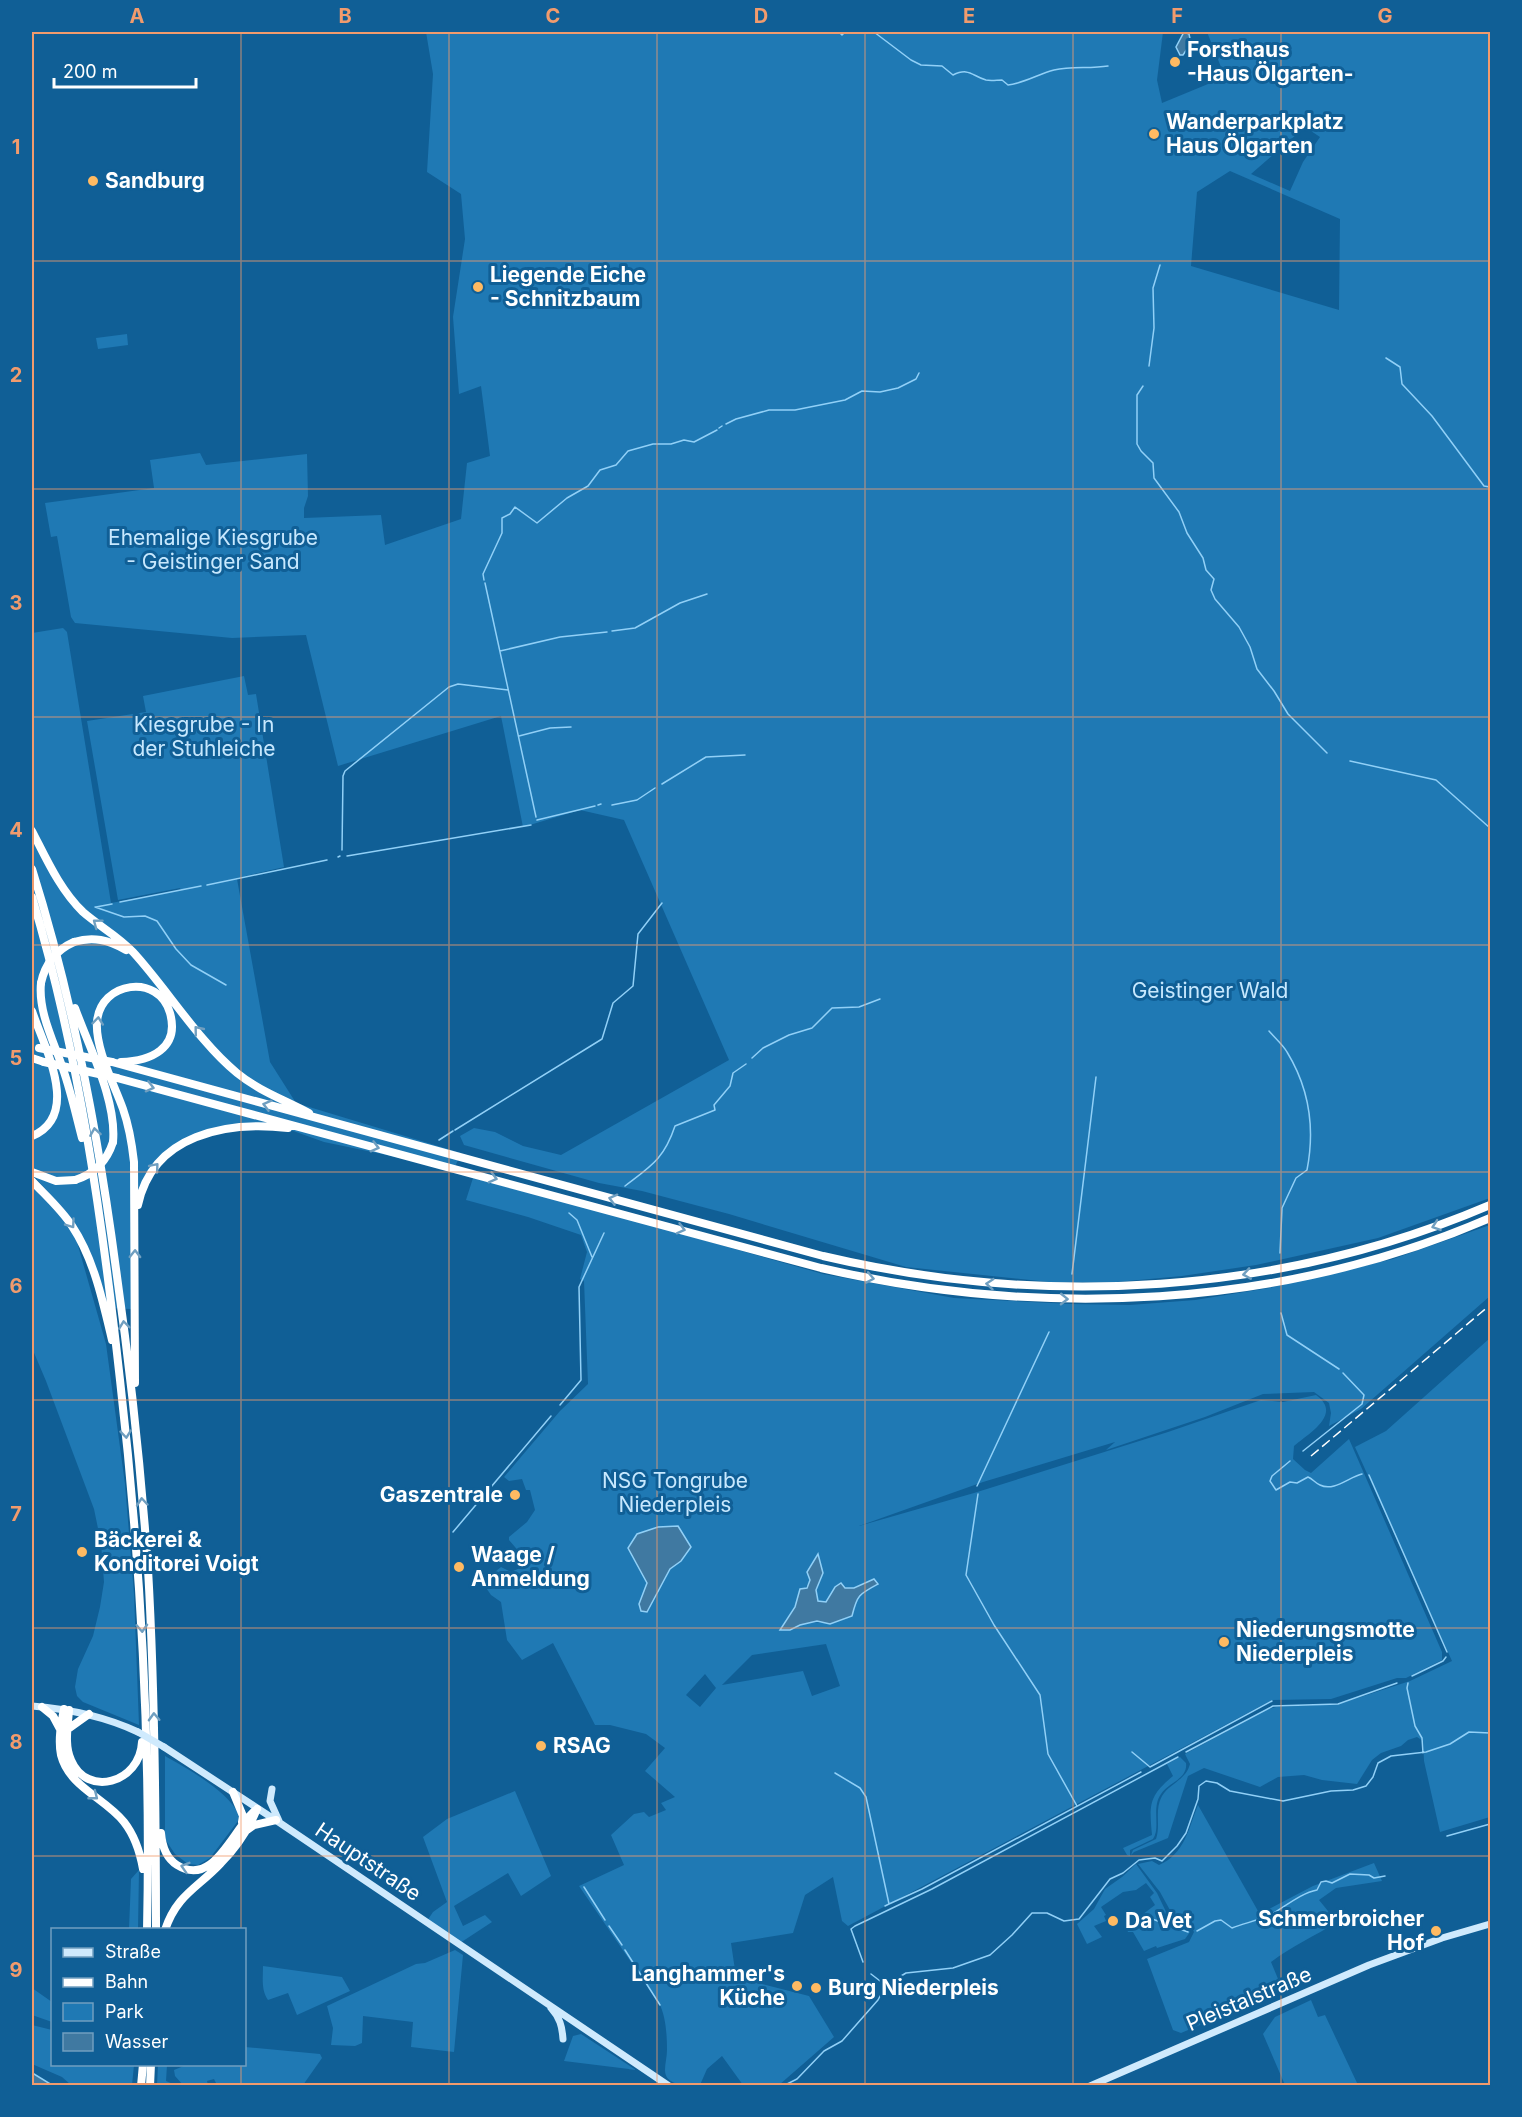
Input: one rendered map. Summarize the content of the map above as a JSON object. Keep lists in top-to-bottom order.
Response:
{
  "streets": {
    "main road": ["Hauptstraße", "Pleistalstraße"]
  },
  "parks": [
    "Ehemalige Kiesgrube - Geistinger Sand",
    "Kiesgrube - In der Stuhleiche",
    "Geistinger Wald",
    "NSG Tongrube Niederpleis"
  ],
  "places": [
    "Forsthaus -Haus Ölgarten-",
    "Wanderparkplatz Haus Ölgarten",
    "Sandburg",
    "Liegende Eiche - Schnitzbaum",
    "Gaszentrale",
    "Bäckerei & Konditorei Voigt",
    "Waage / Anmeldung",
    "Niederungsmotte Niederpleis",
    "RSAG",
    "Da Vet",
    "Schmerbroicher Hof",
    "Langhammer's Küche",
    "Burg Niederpleis"
  ],
  "legend": [
    "Straße",
    "Bahn",
    "Park",
    "Wasser"
  ],
  "scale_bar": "200 m",
  "grid": {
    "columns": [
      "A",
      "B",
      "C",
      "D",
      "E",
      "F",
      "G"
    ],
    "rows": [
      "1",
      "2",
      "3",
      "4",
      "5",
      "6",
      "7",
      "8",
      "9"
    ]
  }
}
